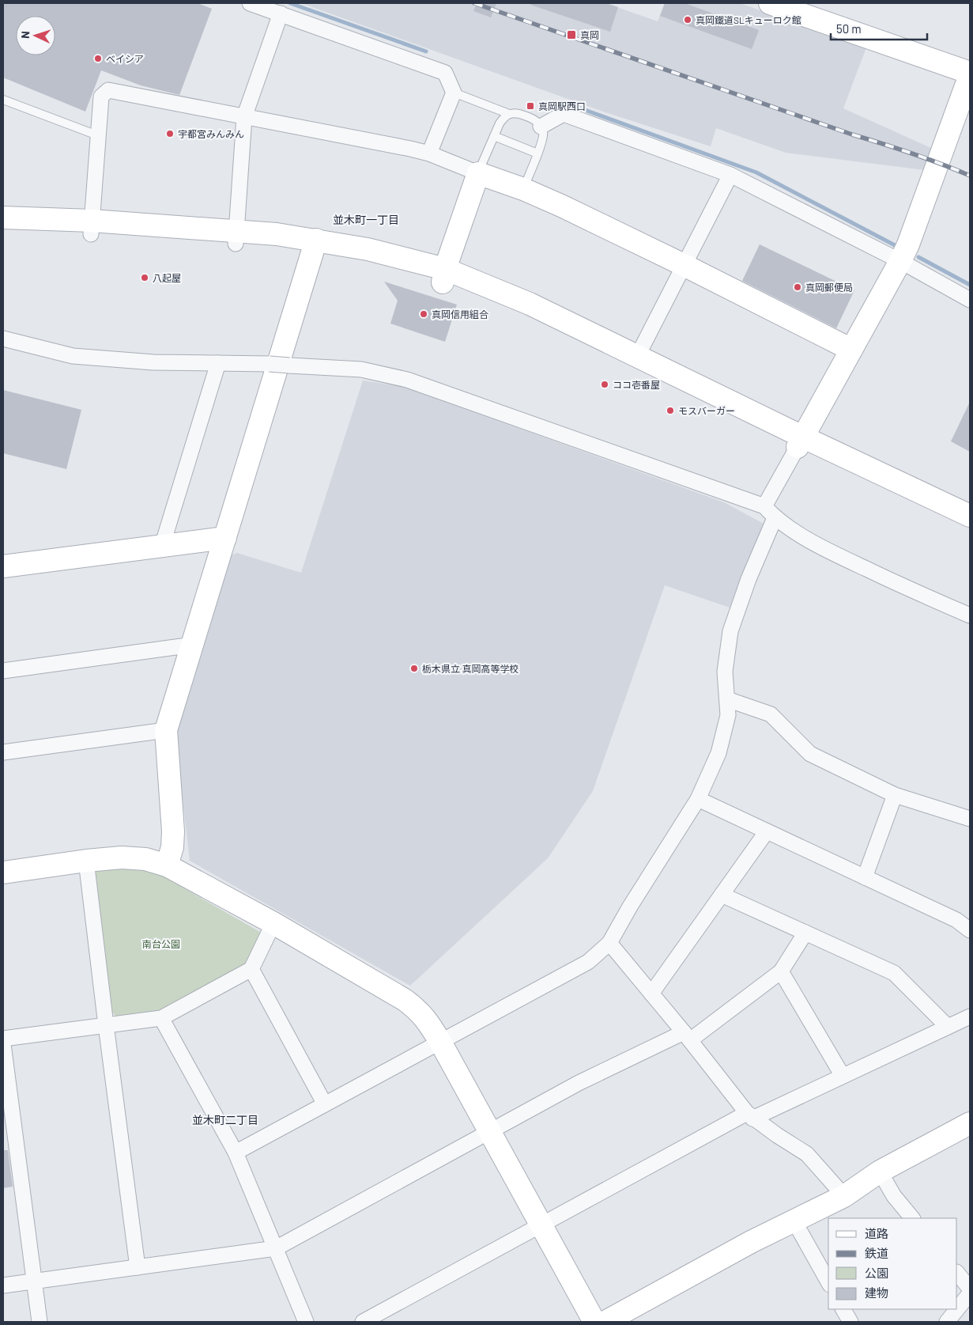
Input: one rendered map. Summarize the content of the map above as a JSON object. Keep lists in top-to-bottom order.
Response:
{
  "districts": ["並木町一丁目", "並木町二丁目"],
  "parks": ["南台公園"],
  "places": {
    "other": [
      "真岡鐵道SLキューロク館",
      "ベイシア",
      "宇都宮みんみん",
      "八起屋",
      "真岡郵便局",
      "真岡信用組合",
      "ココ壱番屋",
      "モスバーガー",
      "栃木県立 真岡高等学校"
    ],
    "transit": ["真岡", "真岡駅西口"]
  },
  "legend": [
    "道路",
    "鉄道",
    "公園",
    "建物"
  ],
  "scale_bar": "50 m",
  "north": "left"
}
